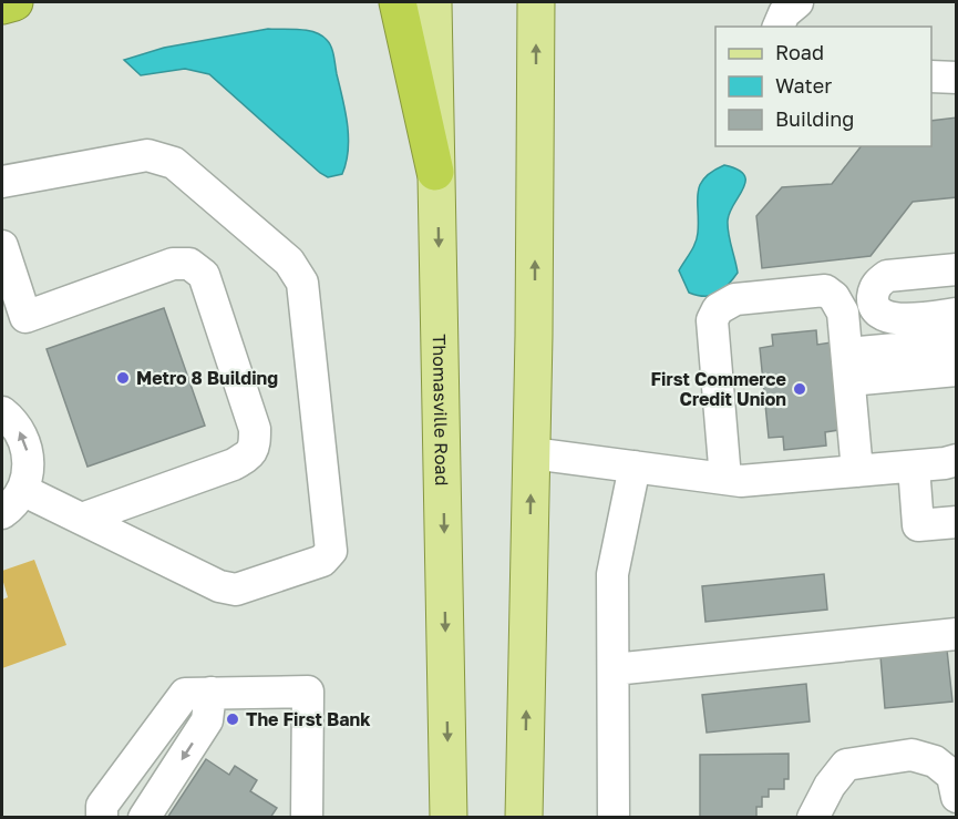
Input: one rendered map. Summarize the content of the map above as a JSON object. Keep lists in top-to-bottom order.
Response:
{
  "streets": {
    "main road": ["Thomasville Road"]
  },
  "places": ["Metro 8 Building", "First Commerce Credit Union", "The First Bank"],
  "legend": ["Road", "Water", "Building"]
}
